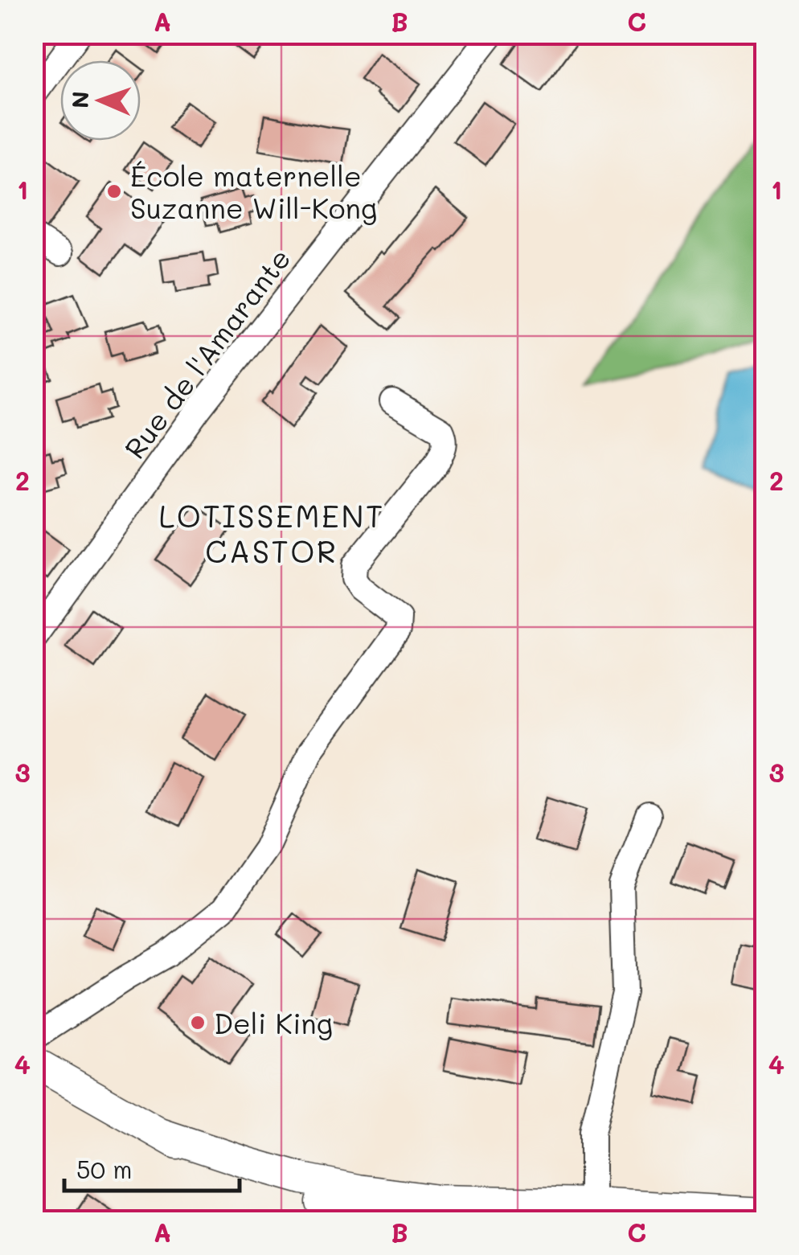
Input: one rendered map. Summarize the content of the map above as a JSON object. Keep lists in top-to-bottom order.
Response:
{
  "streets": {
    "street": ["Rue de l'Amarante"]
  },
  "districts": ["LOTISSEMENT CASTOR"],
  "places": ["École maternelle Suzanne Will-Kong", "Deli King"],
  "scale_bar": "50 m",
  "north": "left",
  "grid": {
    "columns": ["A", "B", "C"],
    "rows": [
      "1",
      "2",
      "3",
      "4"
    ]
  }
}
